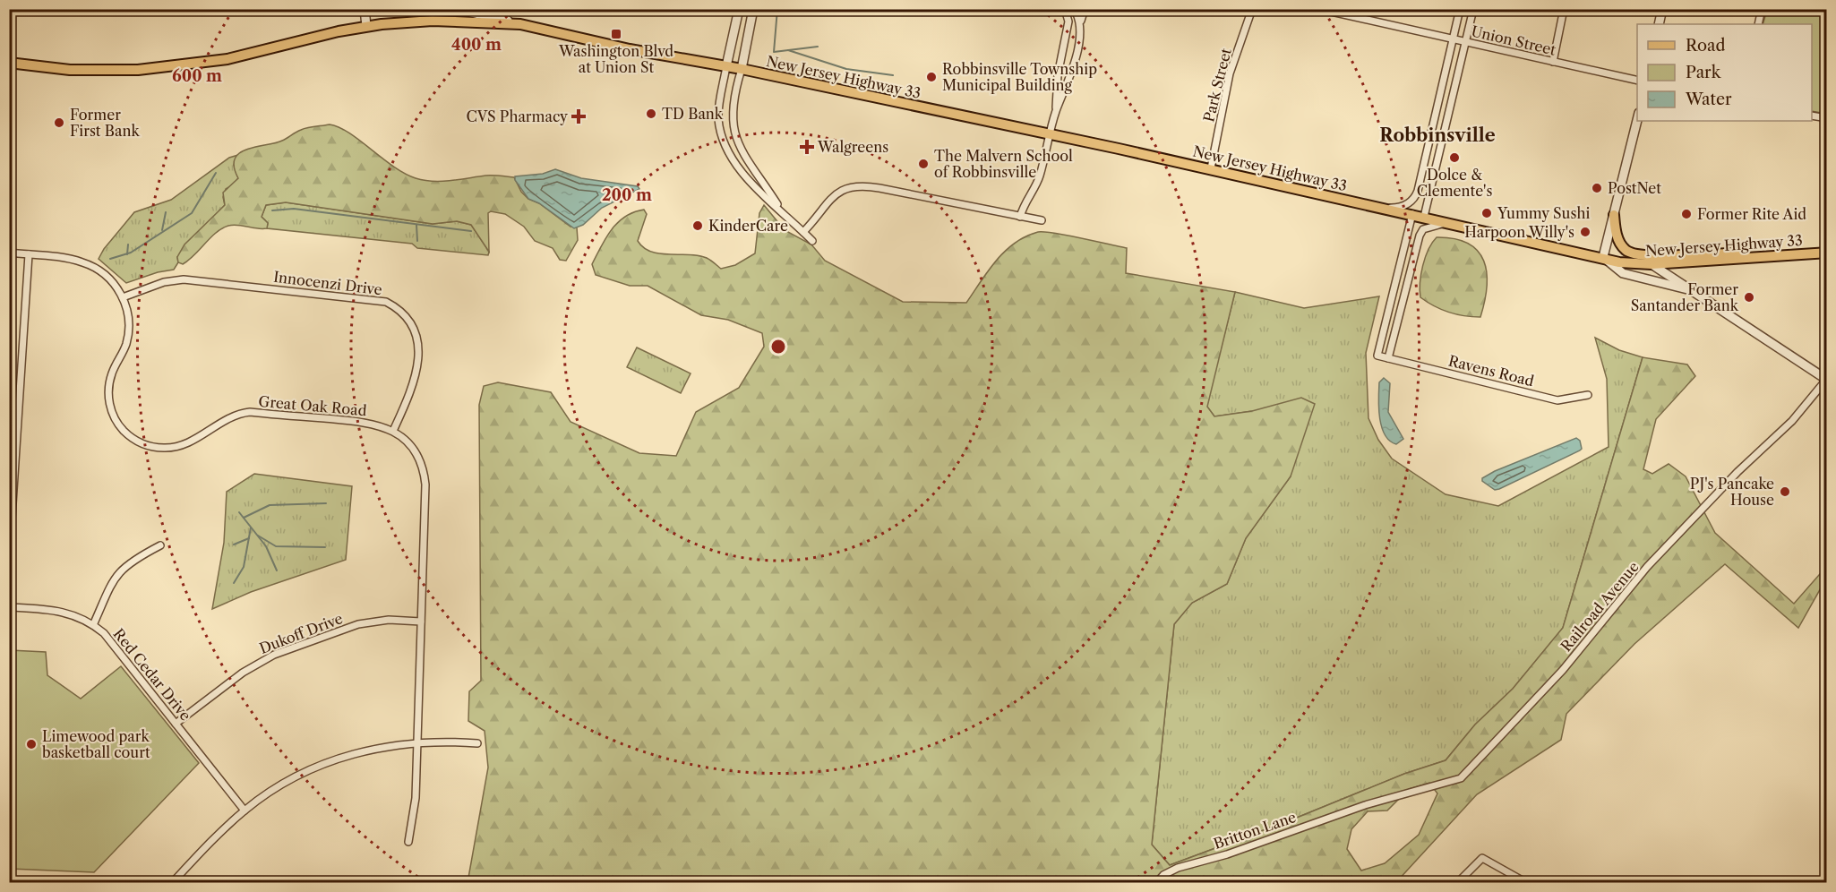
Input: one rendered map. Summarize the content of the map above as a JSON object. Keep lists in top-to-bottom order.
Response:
{
  "streets": {
    "main road": ["New Jersey Highway 33"],
    "street": [
      "Union Street",
      "Park Street",
      "Innocenzi Drive",
      "Ravens Road",
      "Great Oak Road",
      "Railroad Avenue",
      "Dukoff Drive",
      "Red Cedar Drive",
      "Britton Lane"
    ]
  },
  "crossings": [
    ["New Jersey Highway 33", "Park Street"],
    ["Innocenzi Drive", "Great Oak Road"],
    ["Great Oak Road", "Dukoff Drive"],
    ["Railroad Avenue", "Britton Lane"],
    ["Dukoff Drive", "Red Cedar Drive"]
  ],
  "districts": ["Robbinsville"],
  "places": {
    "transit": ["Washington Blvd at Union St"],
    "other": [
      "Robbinsville Township Municipal Building",
      "TD Bank",
      "Former First Bank",
      "Dolce & Clemente's",
      "The Malvern School of Robbinsville",
      "PostNet",
      "Yummy Sushi",
      "Former Rite Aid",
      "KinderCare",
      "Harpoon Willy's",
      "Former Santander Bank",
      "PJ's Pancake House",
      "Limewood park basketball court"
    ],
    "health": ["CVS Pharmacy", "Walgreens"]
  },
  "legend": ["Road", "Park", "Water"],
  "rings": ["400 m", "600 m", "200 m"]
}
